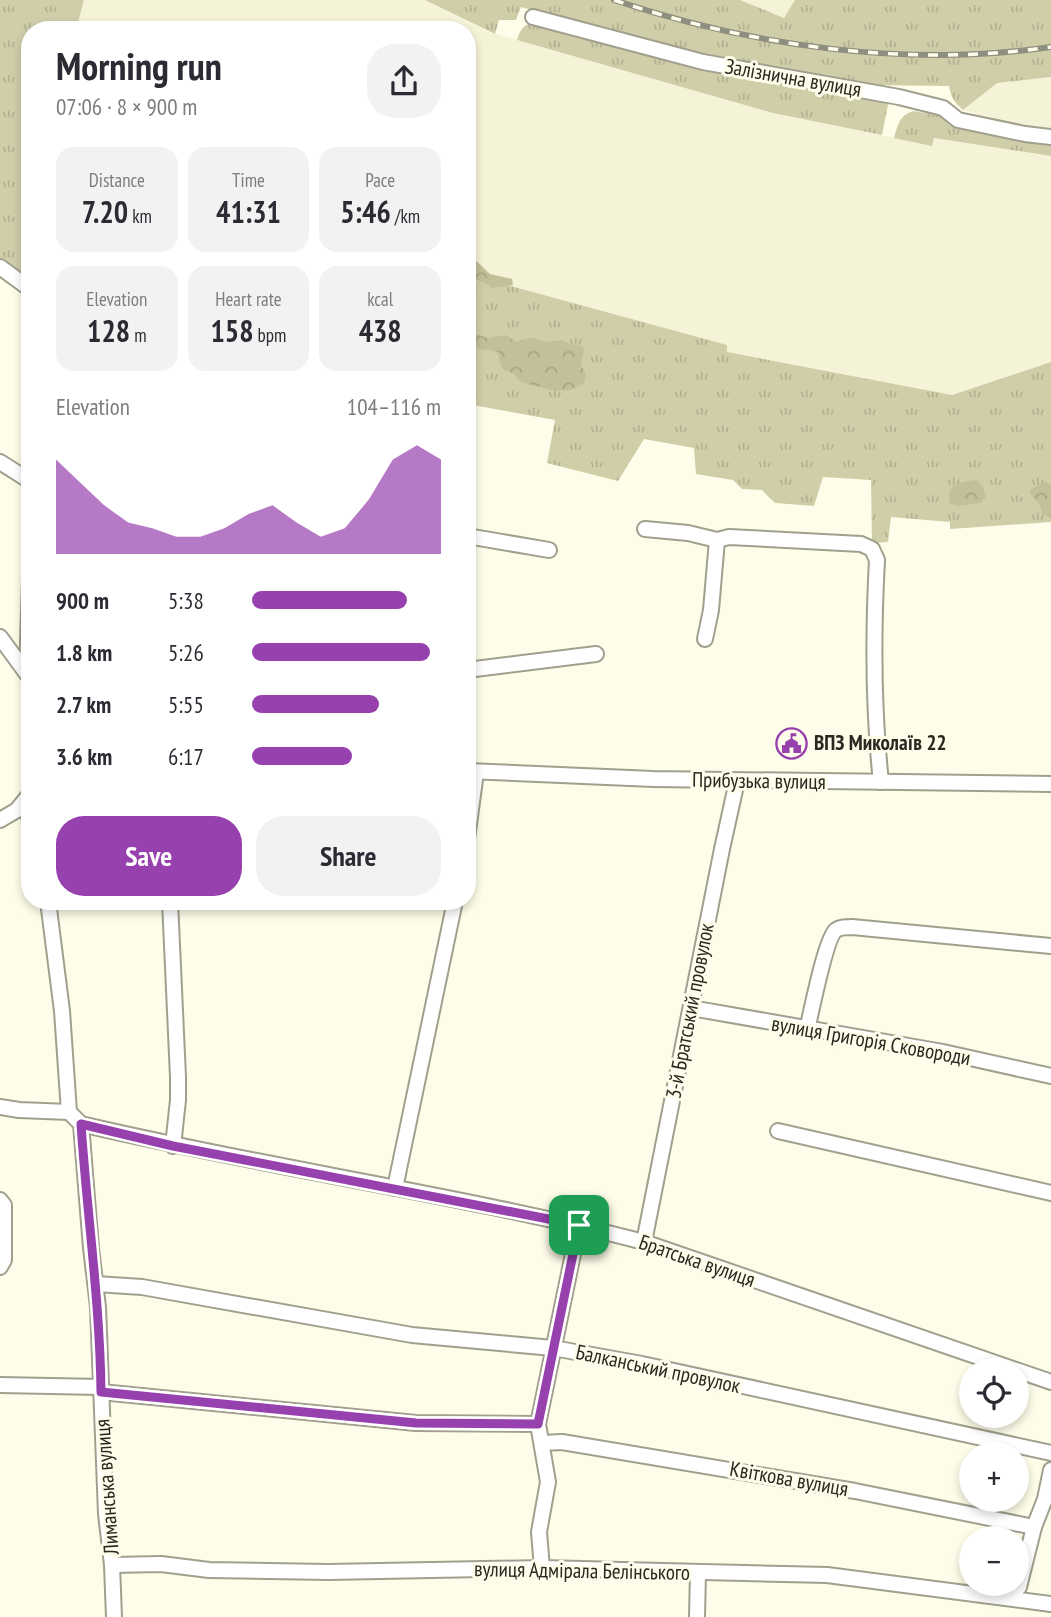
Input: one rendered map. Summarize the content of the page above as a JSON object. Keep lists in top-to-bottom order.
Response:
{
  "streets": {
    "street": [
      "Залізнична вулиця",
      "Прибузька вулиця",
      "3-й Братський провулок",
      "вулиця Григорія Сковороди",
      "Братська вулиця",
      "Балканський провулок",
      "Квіткова вулиця",
      "Лиманська вулиця",
      "вулиця Адмірала Белінського"
    ]
  },
  "crossings": [
    ["Прибузька вулиця", "3-й Братський провулок"],
    ["3-й Братський провулок", "вулиця Григорія Сковороди"],
    ["3-й Братський провулок", "Братська вулиця"],
    ["Братська вулиця", "Лиманська вулиця"],
    ["Балканський провулок", "Лиманська вулиця"],
    ["Лиманська вулиця", "вулиця Адмірала Белінського"]
  ],
  "places": {
    "public building": ["ВПЗ Миколаїв 22"]
  },
  "page": {
    "heading": ["Morning run", "07:06 · 8 × 900 m"],
    "stats": [
      ["Distance", "7.20 km"],
      ["Time", "41:31"],
      ["Pace", "5:46 /km"],
      ["Elevation", "128 m"],
      ["Heart rate", "158 bpm"],
      ["kcal", "438"]
    ],
    "chart": ["Elevation", "104–116 m"],
    "list": [
      {
        "name": "900 m",
        "note": "5:38"
      },
      {
        "name": "1.8 km",
        "note": "5:26"
      },
      {
        "name": "2.7 km",
        "note": "5:55"
      },
      {
        "name": "3.6 km",
        "note": "6:17"
      }
    ],
    "buttons": ["Save", "Share"],
    "map_buttons": ["+", "−"]
  }
}
